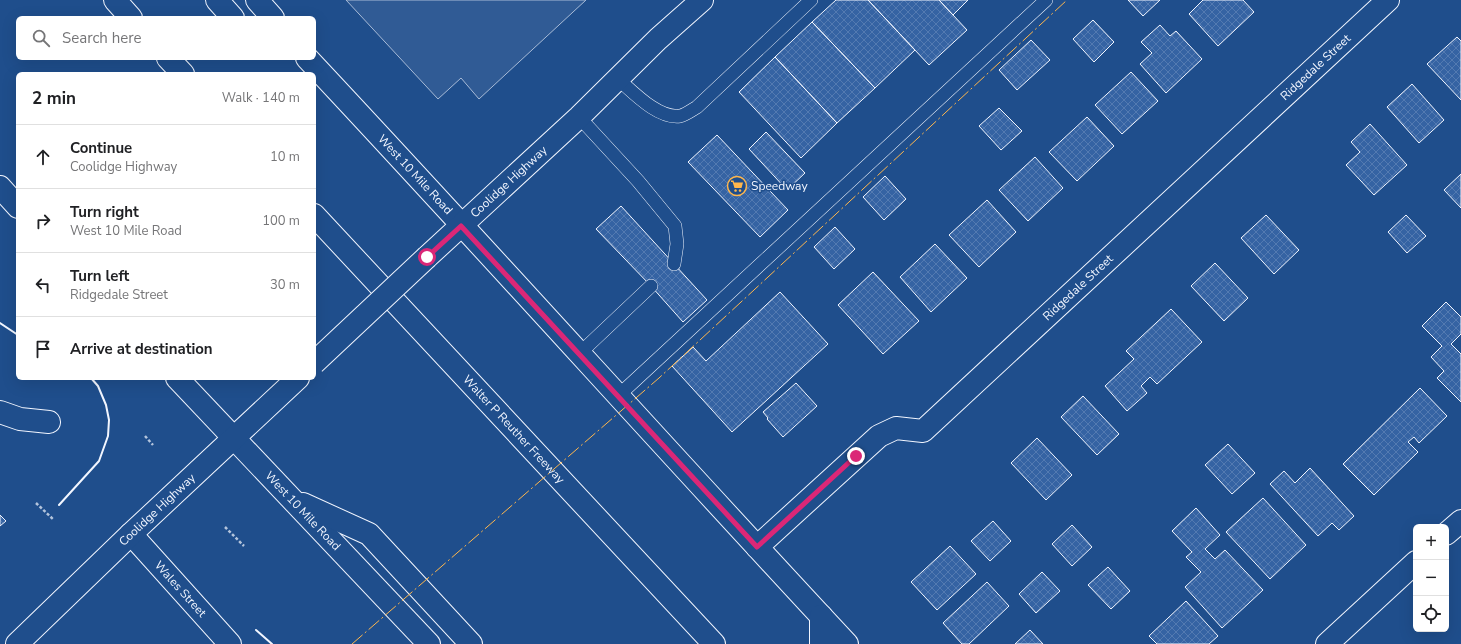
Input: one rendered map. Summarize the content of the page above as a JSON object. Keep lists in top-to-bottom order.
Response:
{
  "streets": {
    "main road": [
      "Ridgedale Street",
      "West 10 Mile Road",
      "Coolidge Highway",
      "Walter P Reuther Freeway",
      "Wales Street"
    ]
  },
  "crossings": [
    ["Ridgedale Street", "West 10 Mile Road"],
    ["West 10 Mile Road", "Coolidge Highway"],
    ["Coolidge Highway", "Wales Street"]
  ],
  "places": {
    "supermarket": ["Speedway"]
  },
  "page": {
    "search": "Search here",
    "heading": ["2 min", "Walk · 140 m"],
    "list": [
      ["Continue", "Coolidge Highway", "10 m"],
      ["Turn right", "West 10 Mile Road", "100 m"],
      ["Turn left", "Ridgedale Street", "30 m"],
      "Arrive at destination"
    ],
    "map_buttons": ["+", "−"]
  }
}
